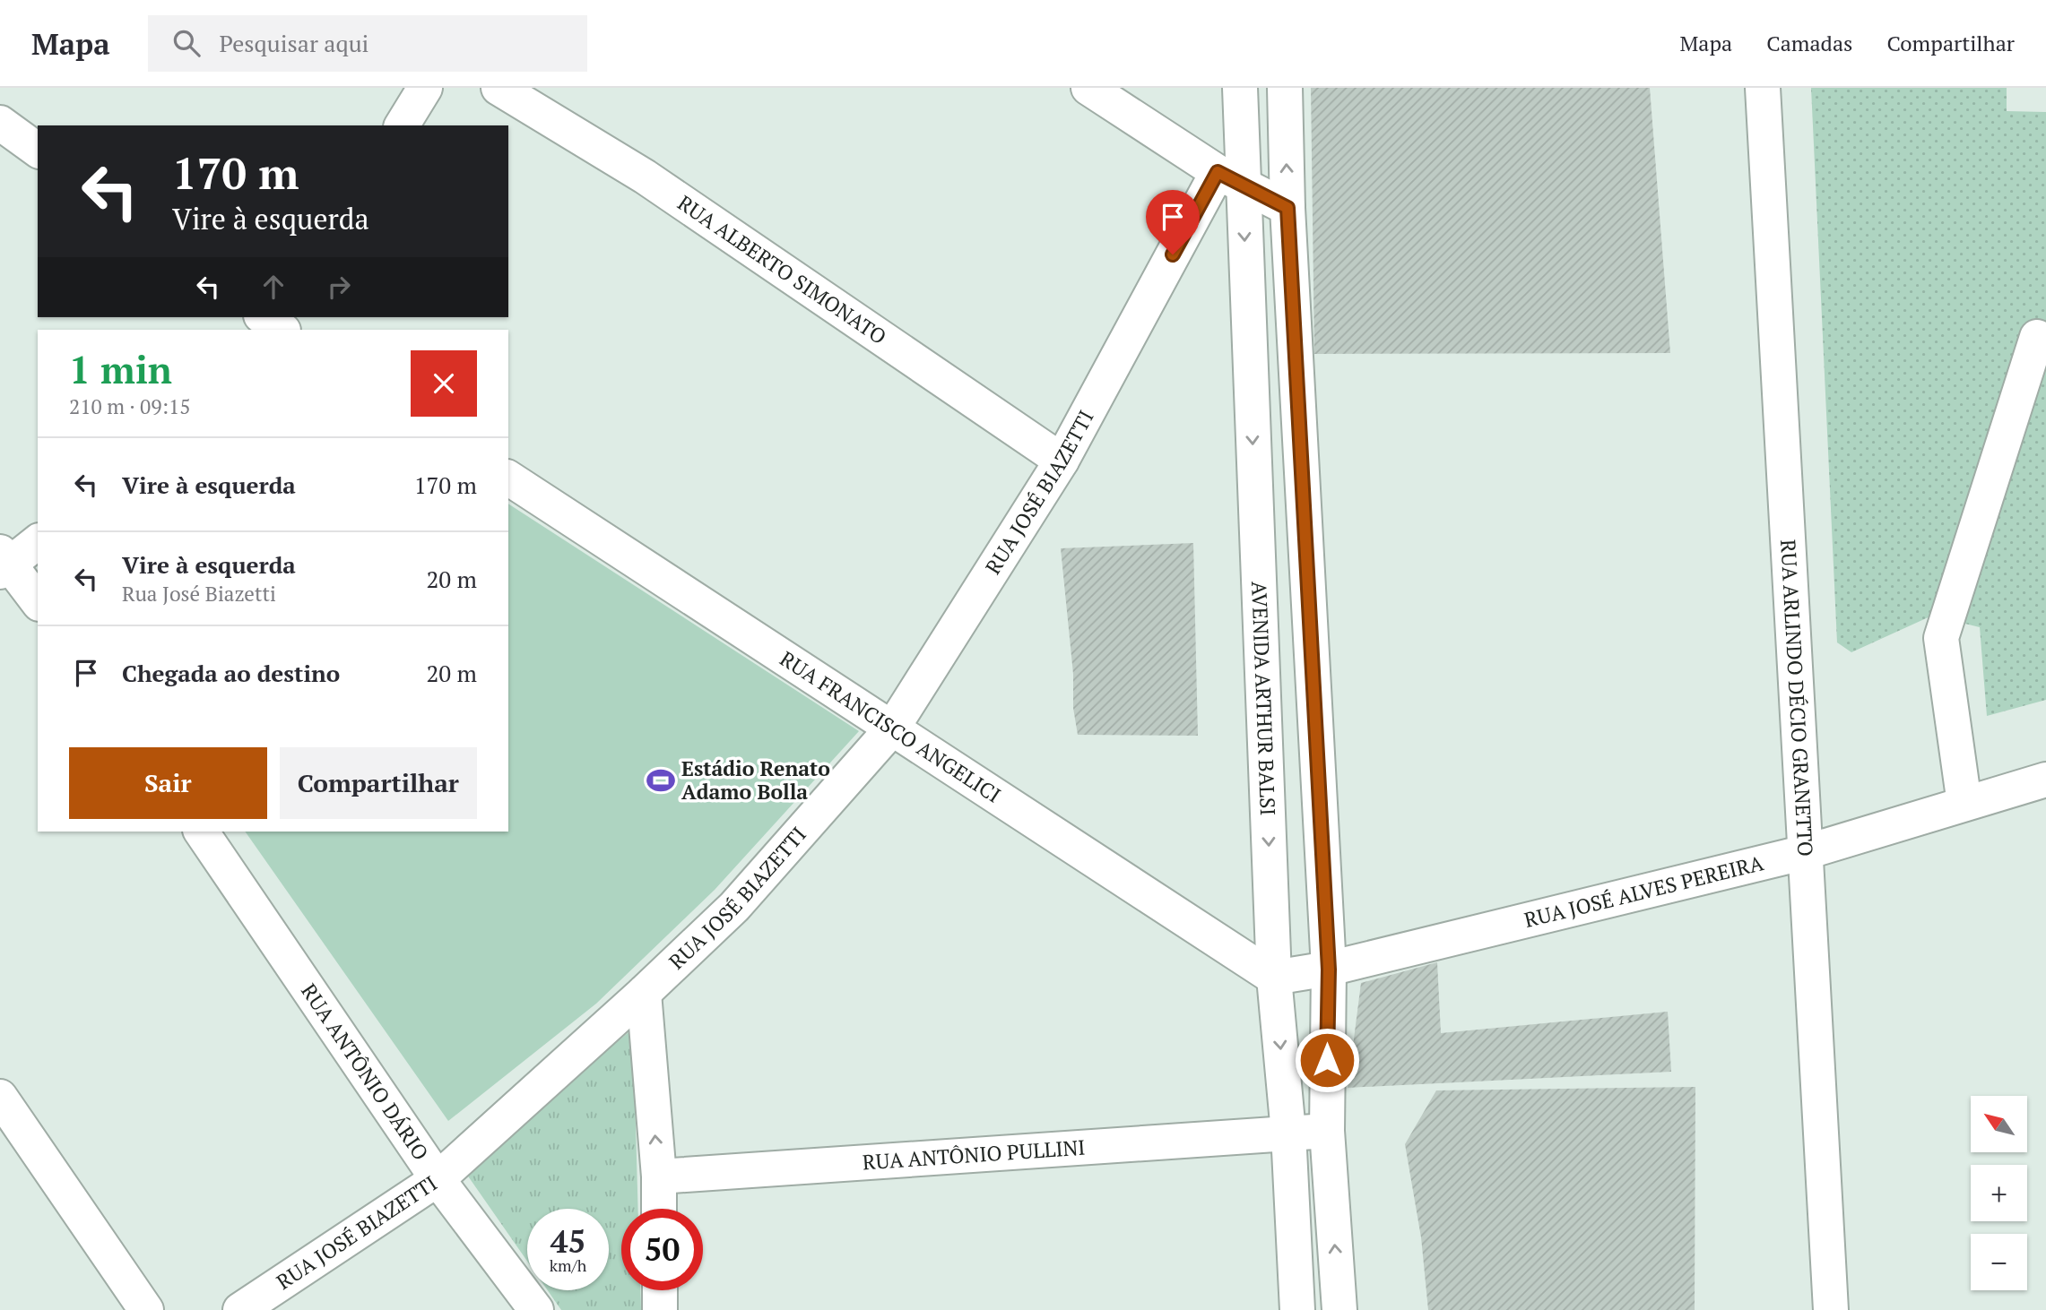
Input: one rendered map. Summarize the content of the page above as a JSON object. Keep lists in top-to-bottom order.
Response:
{
  "streets": {
    "street": [
      "RUA ALBERTO SIMONATO",
      "RUA JOSÉ BIAZETTI",
      "AVENIDA ARTHUR BALSI",
      "RUA ARLINDO DÉCIO GRANETTO",
      "RUA FRANCISCO ANGELICI",
      "RUA JOSÉ ALVES PEREIRA",
      "RUA ANTÔNIO DÁRIO",
      "RUA ANTÔNIO PULLINI"
    ]
  },
  "crossings": [
    ["RUA ALBERTO SIMONATO", "RUA JOSÉ BIAZETTI"],
    ["RUA JOSÉ BIAZETTI", "AVENIDA ARTHUR BALSI"],
    ["RUA JOSÉ BIAZETTI", "RUA FRANCISCO ANGELICI"],
    ["RUA JOSÉ BIAZETTI", "RUA ANTÔNIO DÁRIO"],
    ["AVENIDA ARTHUR BALSI", "RUA FRANCISCO ANGELICI"],
    ["AVENIDA ARTHUR BALSI", "RUA JOSÉ ALVES PEREIRA"],
    ["AVENIDA ARTHUR BALSI", "RUA ANTÔNIO PULLINI"],
    ["RUA ARLINDO DÉCIO GRANETTO", "RUA JOSÉ ALVES PEREIRA"],
    ["RUA FRANCISCO ANGELICI", "RUA JOSÉ ALVES PEREIRA"]
  ],
  "places": {
    "sports": ["Estádio Renato Adamo Bolla"]
  },
  "north": "top left",
  "page": {
    "header": "Mapa",
    "search": "Pesquisar aqui",
    "nav": ["Mapa", "Camadas", "Compartilhar"],
    "turn": ["170 m", "Vire à esquerda"],
    "heading": ["1 min", "210 m · 09:15"],
    "list": [
      {
        "name": "Vire à esquerda",
        "value": "170 m"
      },
      {
        "name": "Vire à esquerda",
        "note": "Rua José Biazetti",
        "value": "20 m"
      },
      {
        "name": "Chegada ao destino",
        "value": "20 m"
      }
    ],
    "buttons": ["Sair", "Compartilhar"],
    "map_buttons": ["+", "−"],
    "speed": "45 km/h",
    "limit": "50"
  }
}
